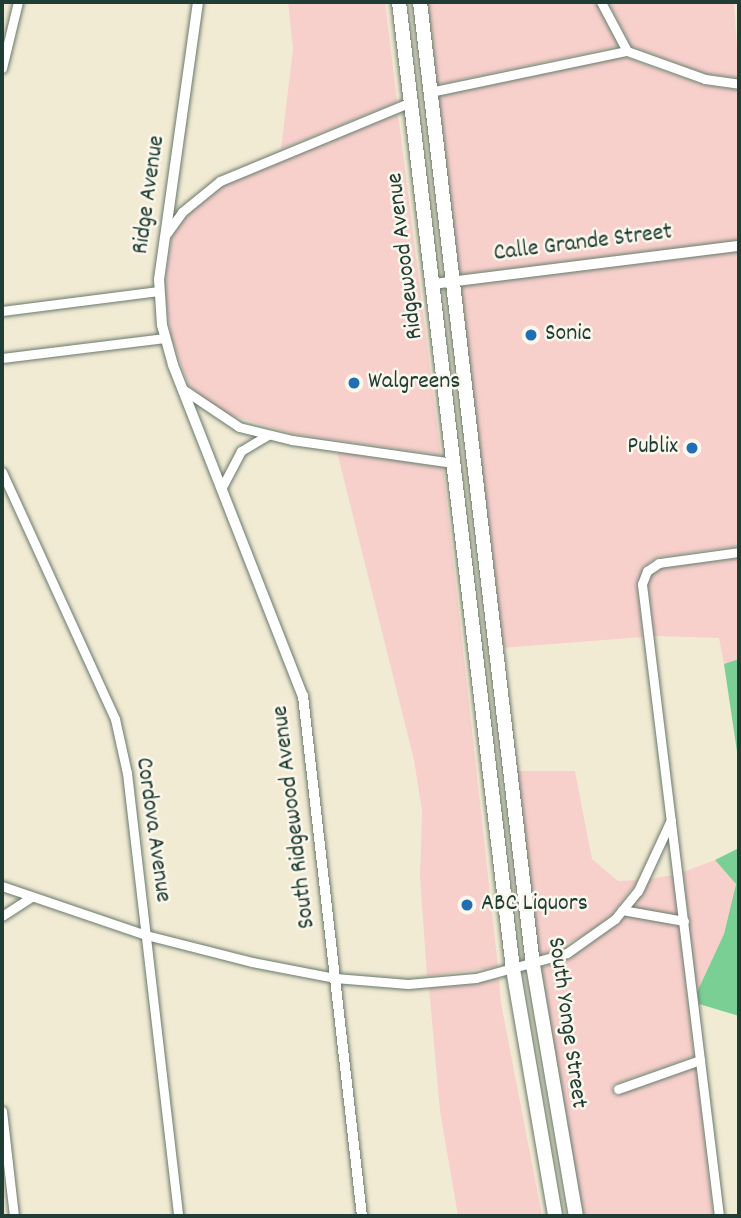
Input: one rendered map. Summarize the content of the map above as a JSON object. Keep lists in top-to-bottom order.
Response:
{
  "streets": {
    "main road": ["Ridgewood Avenue", "South Yonge Street"],
    "street": [
      "Ridge Avenue",
      "Calle Grande Street",
      "South Ridgewood Avenue",
      "Cordova Avenue"
    ]
  },
  "crossings": [
    ["Ridge Avenue", "South Ridgewood Avenue"],
    ["Calle Grande Street", "Ridgewood Avenue"],
    ["Ridgewood Avenue", "South Yonge Street"]
  ],
  "places": [
    "Sonic",
    "Walgreens",
    "Publix",
    "ABC Liquors"
  ]
}
